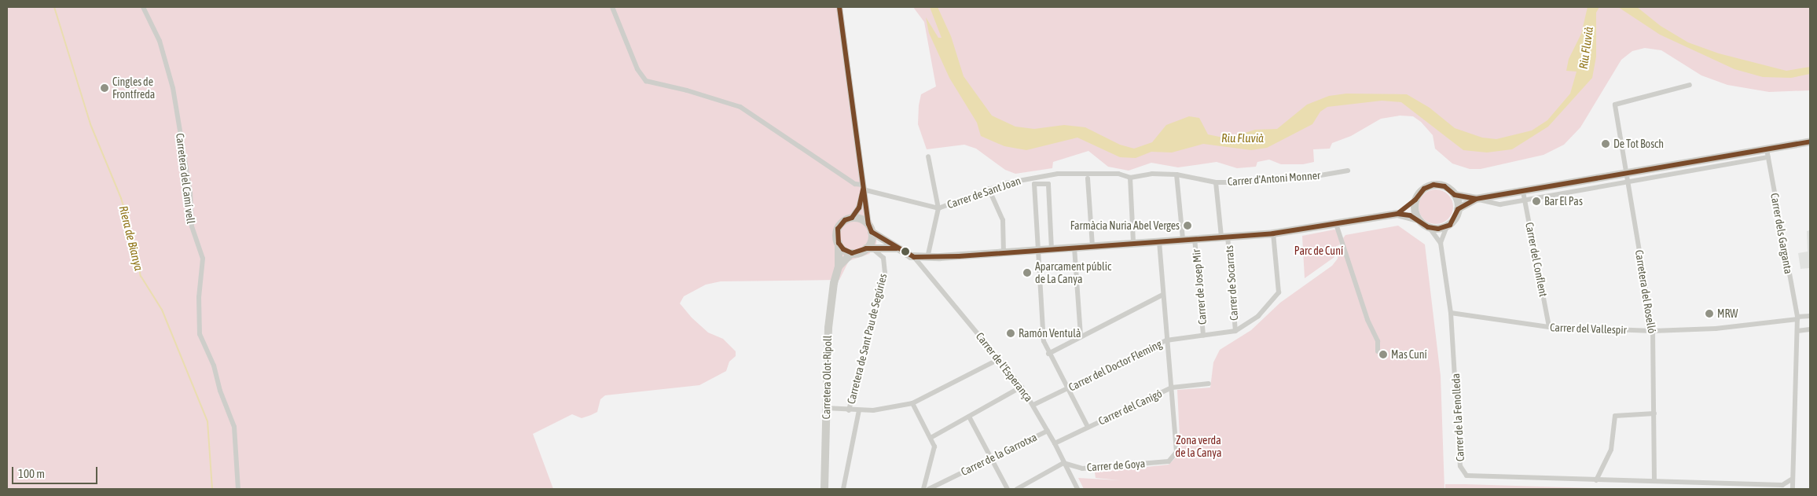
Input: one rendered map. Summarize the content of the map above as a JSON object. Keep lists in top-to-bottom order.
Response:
{
  "streets": {
    "main road": ["Carretera Olot-Ripoll"],
    "street": [
      "Carretera del Camí vell",
      "Carrer d'Antoni Monner",
      "Carrer de Sant Joan",
      "Carrer dels Garganta",
      "Carrer del Conflent",
      "Carrer de Socarrats",
      "Carrer de Josep Mir",
      "Carretera del Roselló",
      "Carrer del Vallespir",
      "Carretera de Sant Pau de Segúries",
      "Carrer del Doctor Fleming",
      "Carrer de l'Esperança",
      "Carrer del Canigó",
      "Carrer de la Fenolleda",
      "Carrer de la Garrotxa",
      "Carrer de Goya"
    ]
  },
  "crossings": [
    ["Carrer d'Antoni Monner", "Carrer de Sant Joan"],
    ["Carrer d'Antoni Monner", "Carrer de Socarrats"],
    ["Carrer dels Garganta", "Carrer del Vallespir"],
    ["Carrer dels Garganta", "Carrer de la Fenolleda"],
    ["Carrer del Conflent", "Carrer del Vallespir"],
    ["Carrer de Socarrats", "Carrer del Doctor Fleming"],
    ["Carrer de Josep Mir", "Carrer del Doctor Fleming"],
    ["Carretera del Roselló", "Carrer del Vallespir"],
    ["Carretera del Roselló", "Carrer de la Fenolleda"],
    ["Carrer del Vallespir", "Carrer de la Fenolleda"],
    ["Carretera de Sant Pau de Segúries", "Carretera Olot-Ripoll"],
    ["Carrer del Doctor Fleming", "Carrer de l'Esperança"],
    ["Carrer de l'Esperança", "Carrer del Canigó"],
    ["Carrer de l'Esperança", "Carrer de la Garrotxa"],
    ["Carrer de l'Esperança", "Carrer de Goya"],
    ["Carrer del Canigó", "Carrer de Goya"]
  ],
  "water": ["Riu Fluvià", "Riera de Bianya"],
  "parks": ["Parc de Cuní", "Zona verda de la Canya"],
  "places": [
    "Cingles de Frontfreda",
    "De Tot Bosch",
    "Bar El Pas",
    "Farmàcia Nuria Abel Verges",
    "Aparcament públic de La Canya",
    "MRW",
    "Ramón Ventulà",
    "Mas Cuní"
  ],
  "lines": ["transit line 100"],
  "scale_bar": "100 m"
}
